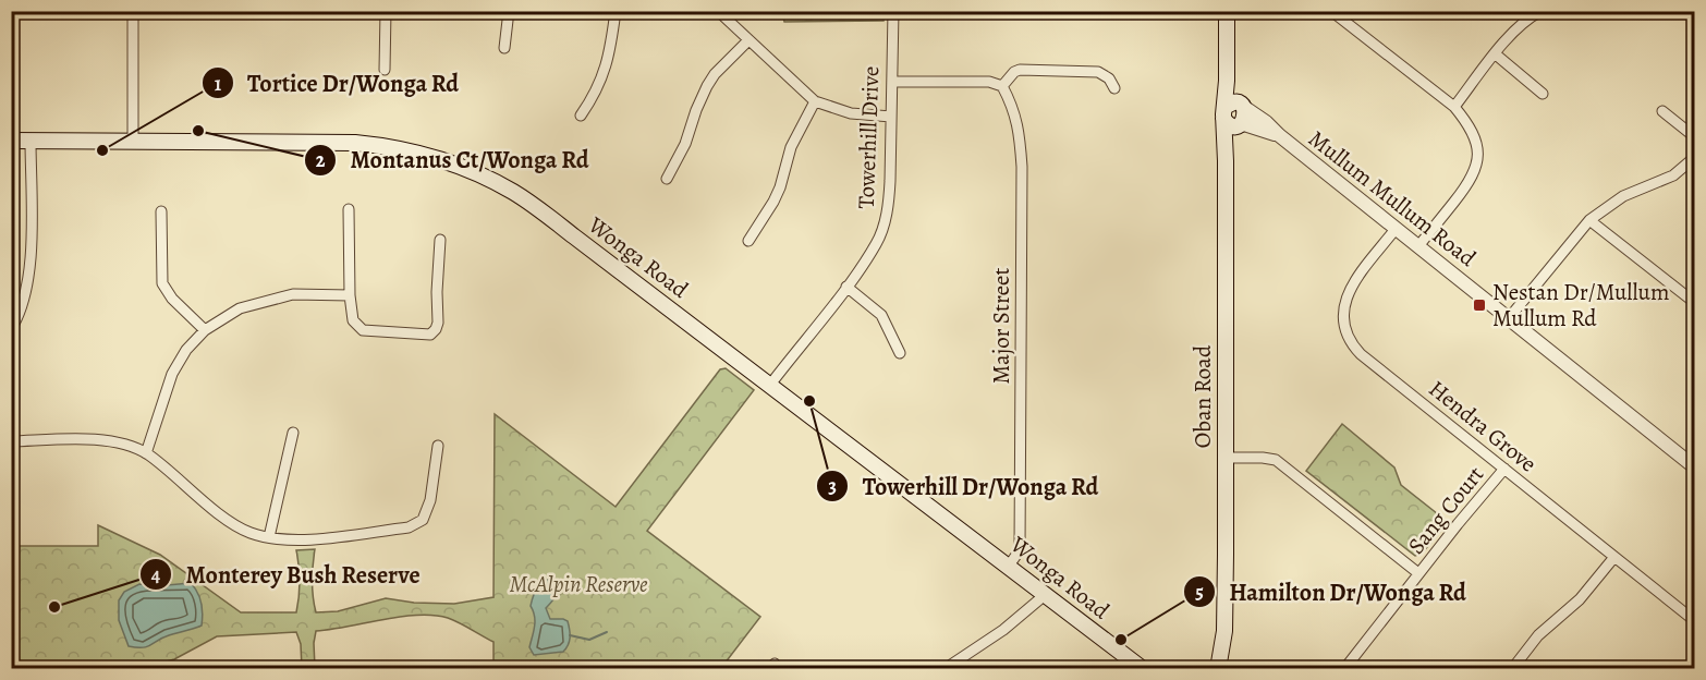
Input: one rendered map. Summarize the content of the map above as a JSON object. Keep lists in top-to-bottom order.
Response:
{
  "streets": {
    "main road": ["Wonga Road", "Oban Road"],
    "street": [
      "Towerhill Drive",
      "Mullum Mullum Road",
      "Major Street",
      "Hendra Grove",
      "Sang Court"
    ]
  },
  "crossings": [
    ["Towerhill Drive", "Wonga Road"],
    ["Mullum Mullum Road", "Oban Road"],
    ["Mullum Mullum Road", "Hendra Grove"],
    ["Wonga Road", "Major Street"],
    ["Hendra Grove", "Sang Court"]
  ],
  "parks": ["McAlpin Reserve"],
  "places": {
    "other": [
      "Montanus Ct/Wonga Rd",
      "Tortice Dr/Wonga Rd",
      "Towerhill Dr/Wonga Rd",
      "Monterey Bush Reserve",
      "Hamilton Dr/Wonga Rd"
    ],
    "transit": ["Nestan Dr/Mullum Mullum Rd"]
  }
}
